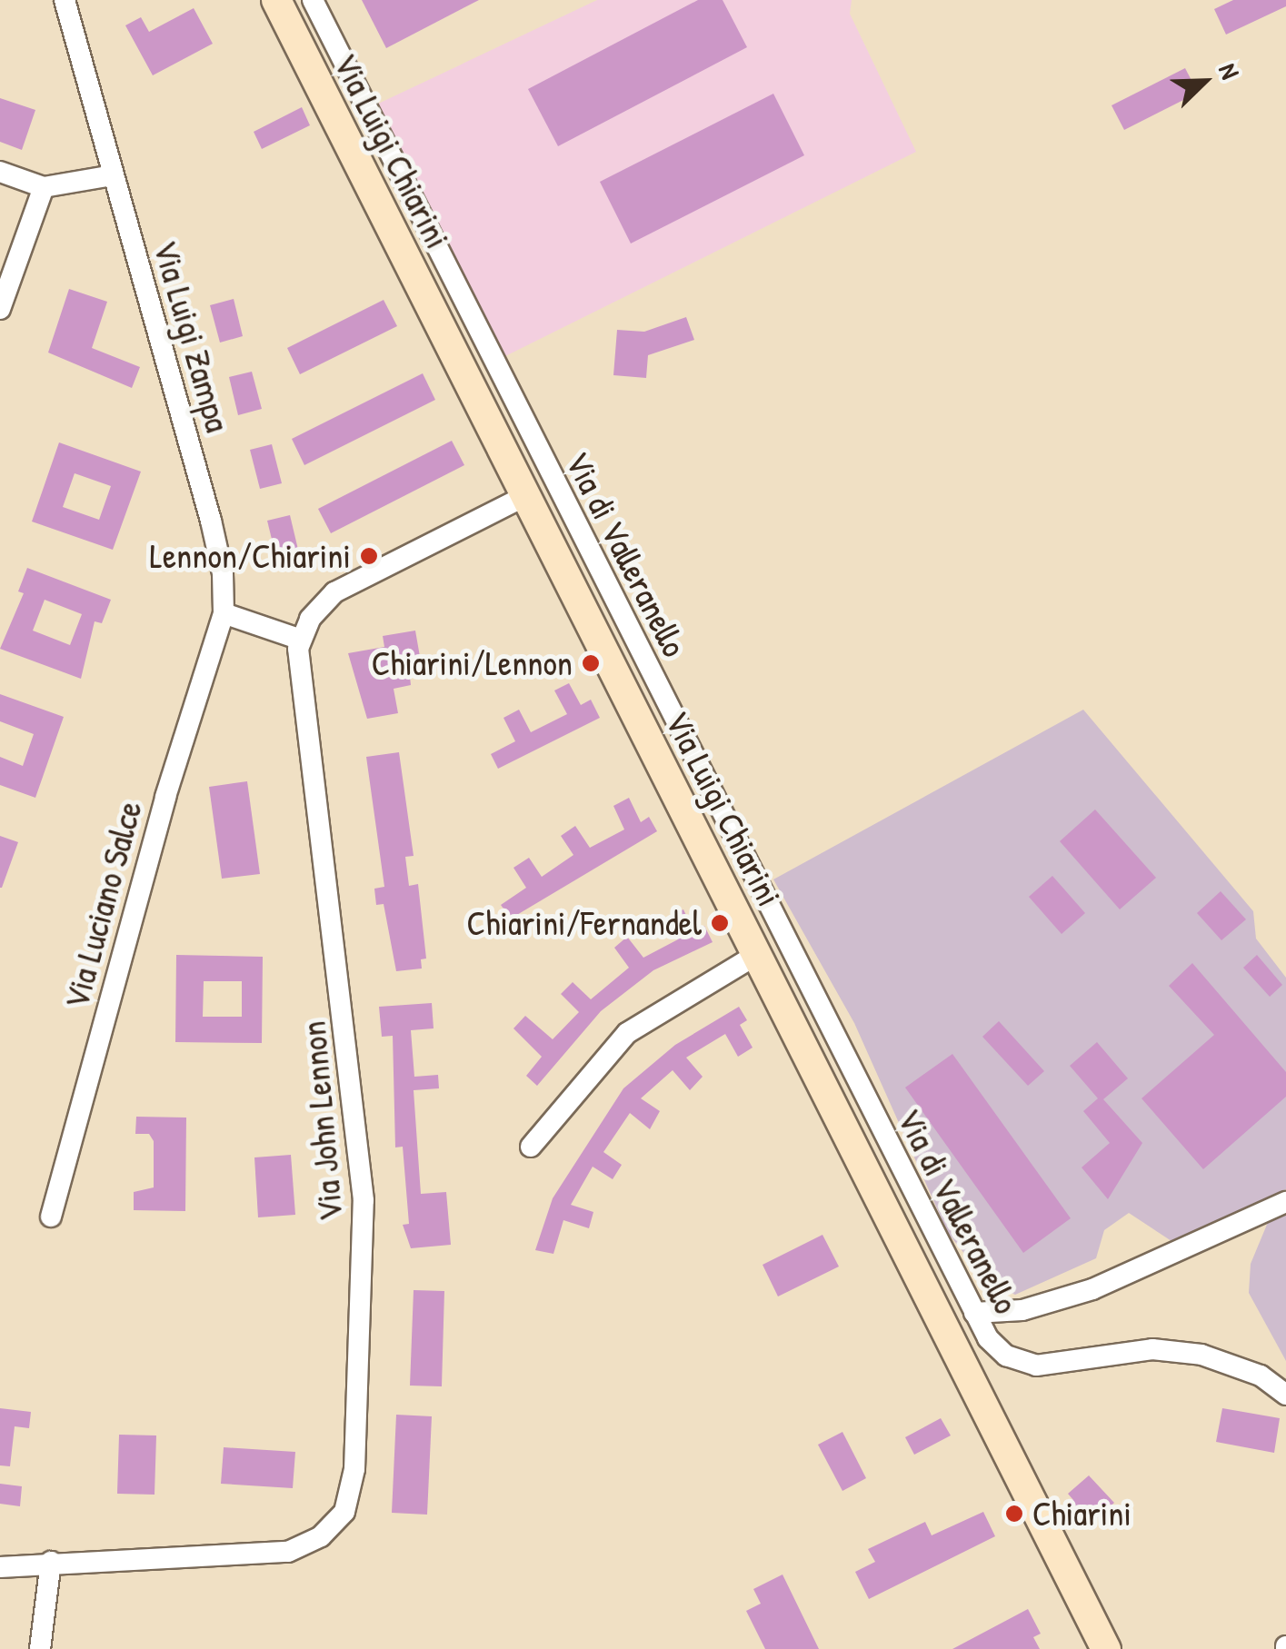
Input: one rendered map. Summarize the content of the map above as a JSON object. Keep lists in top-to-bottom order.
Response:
{
  "streets": {
    "street": [
      "Via Luigi Chiarini",
      "Via Luigi Zampa",
      "Via di Valleranello",
      "Via Luciano Salce",
      "Via John Lennon"
    ]
  },
  "crossings": [
    ["Via Luigi Zampa", "Via Luciano Salce"]
  ],
  "places": [
    "Lennon/Chiarini",
    "Chiarini/Lennon",
    "Chiarini/Fernandel",
    "Chiarini"
  ],
  "north": "top right"
}
